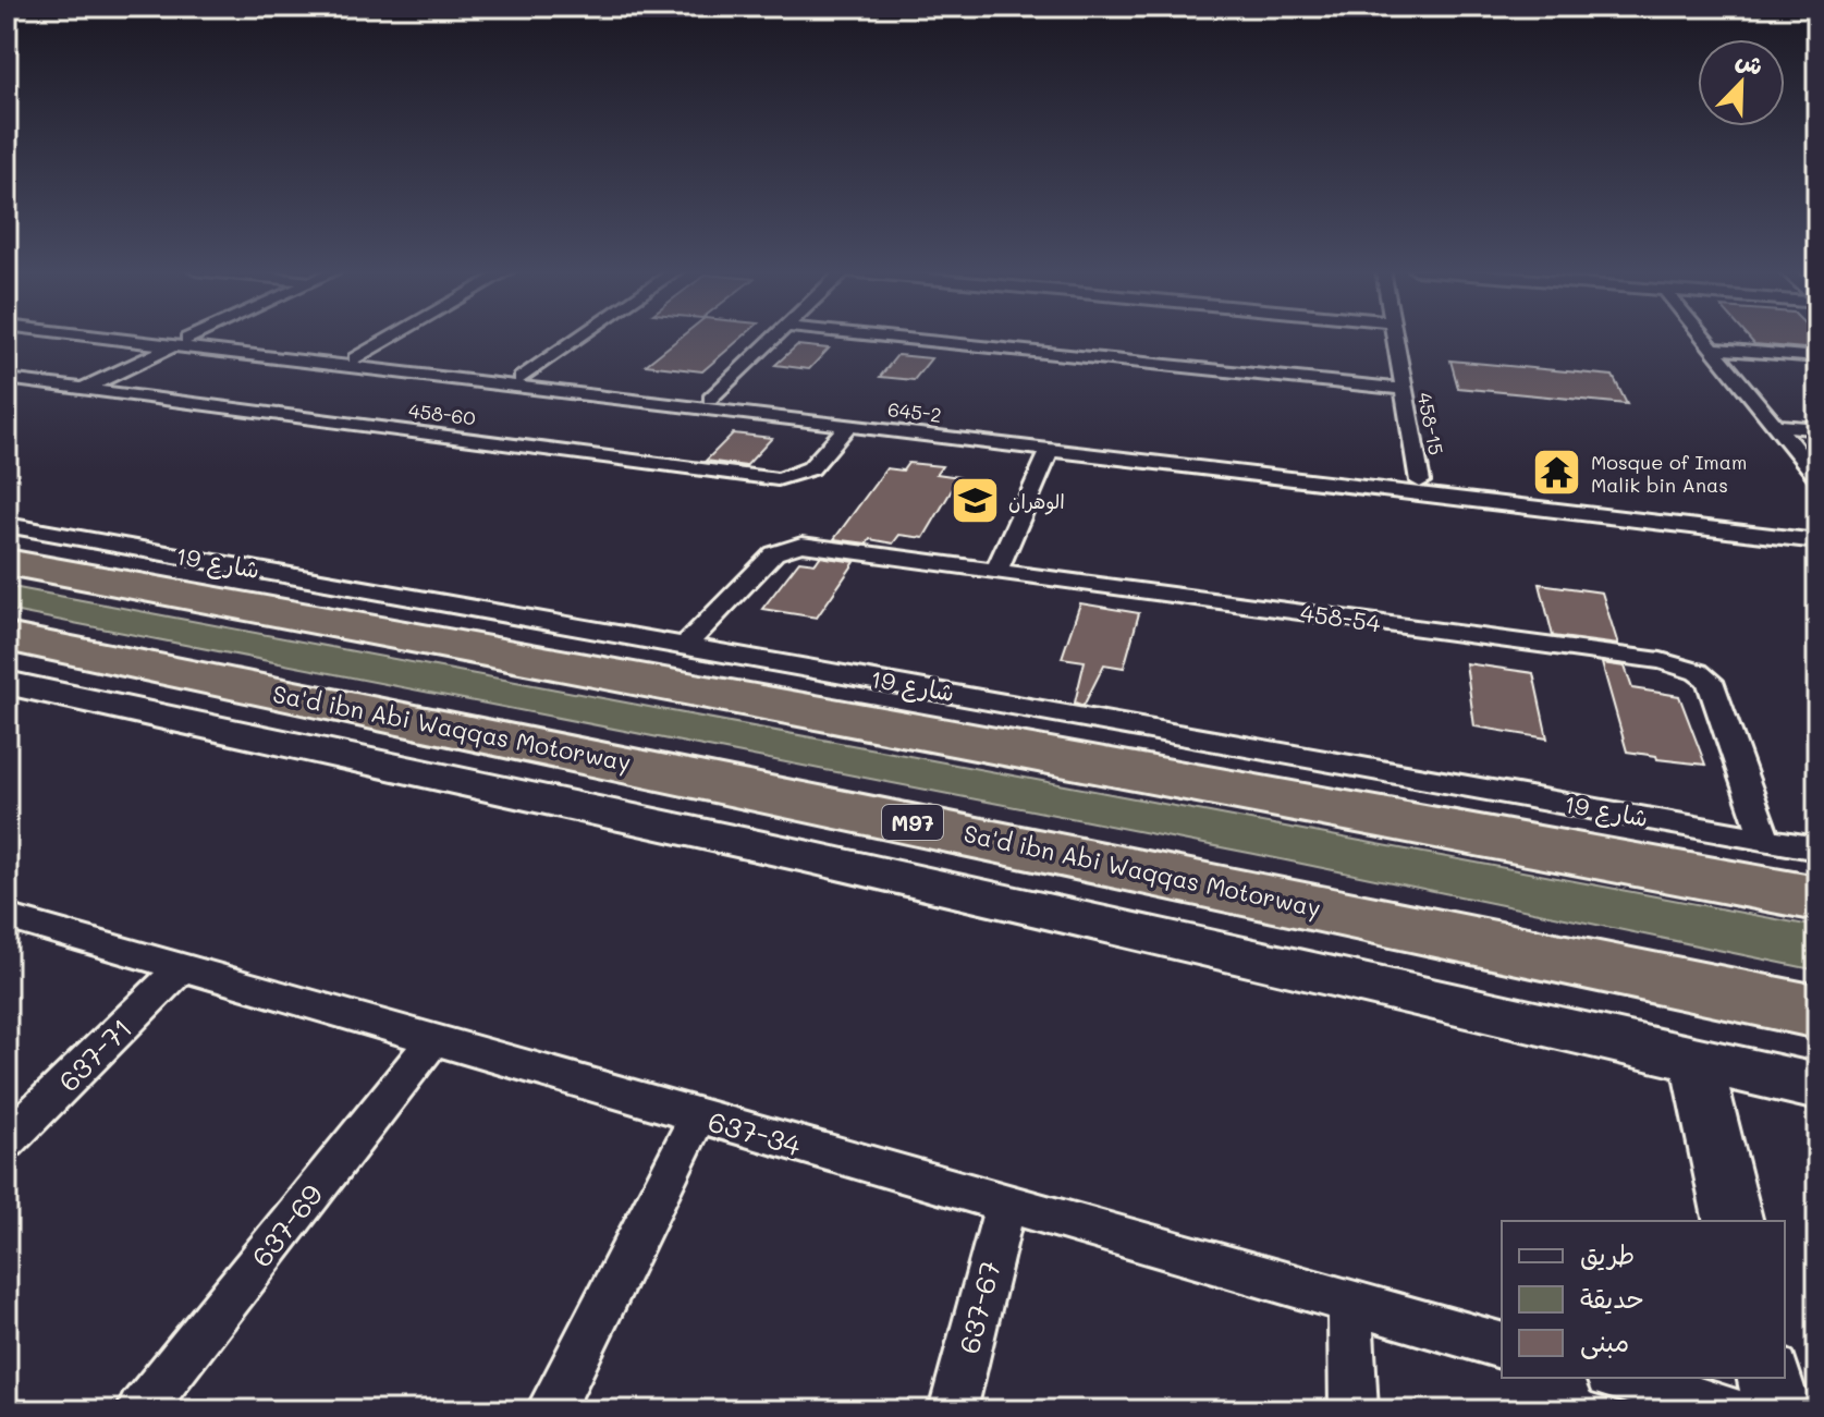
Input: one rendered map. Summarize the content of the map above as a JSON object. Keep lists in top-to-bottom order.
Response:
{
  "streets": {
    "highway": ["Sa'd ibn Abi Waqqas Motorway", "M97"],
    "street": [
      "645-2",
      "458-60",
      "458-15",
      "شارع 19",
      "458-54",
      "637-71",
      "637-34",
      "637-69",
      "637-67"
    ]
  },
  "crossings": [
    ["645-2", "458-60"],
    ["645-2", "458-15"],
    ["شارع 19", "458-54"],
    ["637-71", "637-34"],
    ["637-34", "637-69"],
    ["637-34", "637-67"]
  ],
  "places": {
    "temple": ["Mosque of Imam Malik bin Anas"],
    "school or university": ["الوهران"]
  },
  "legend": ["طريق", "حديقة", "مبنى"],
  "north": "top right"
}
